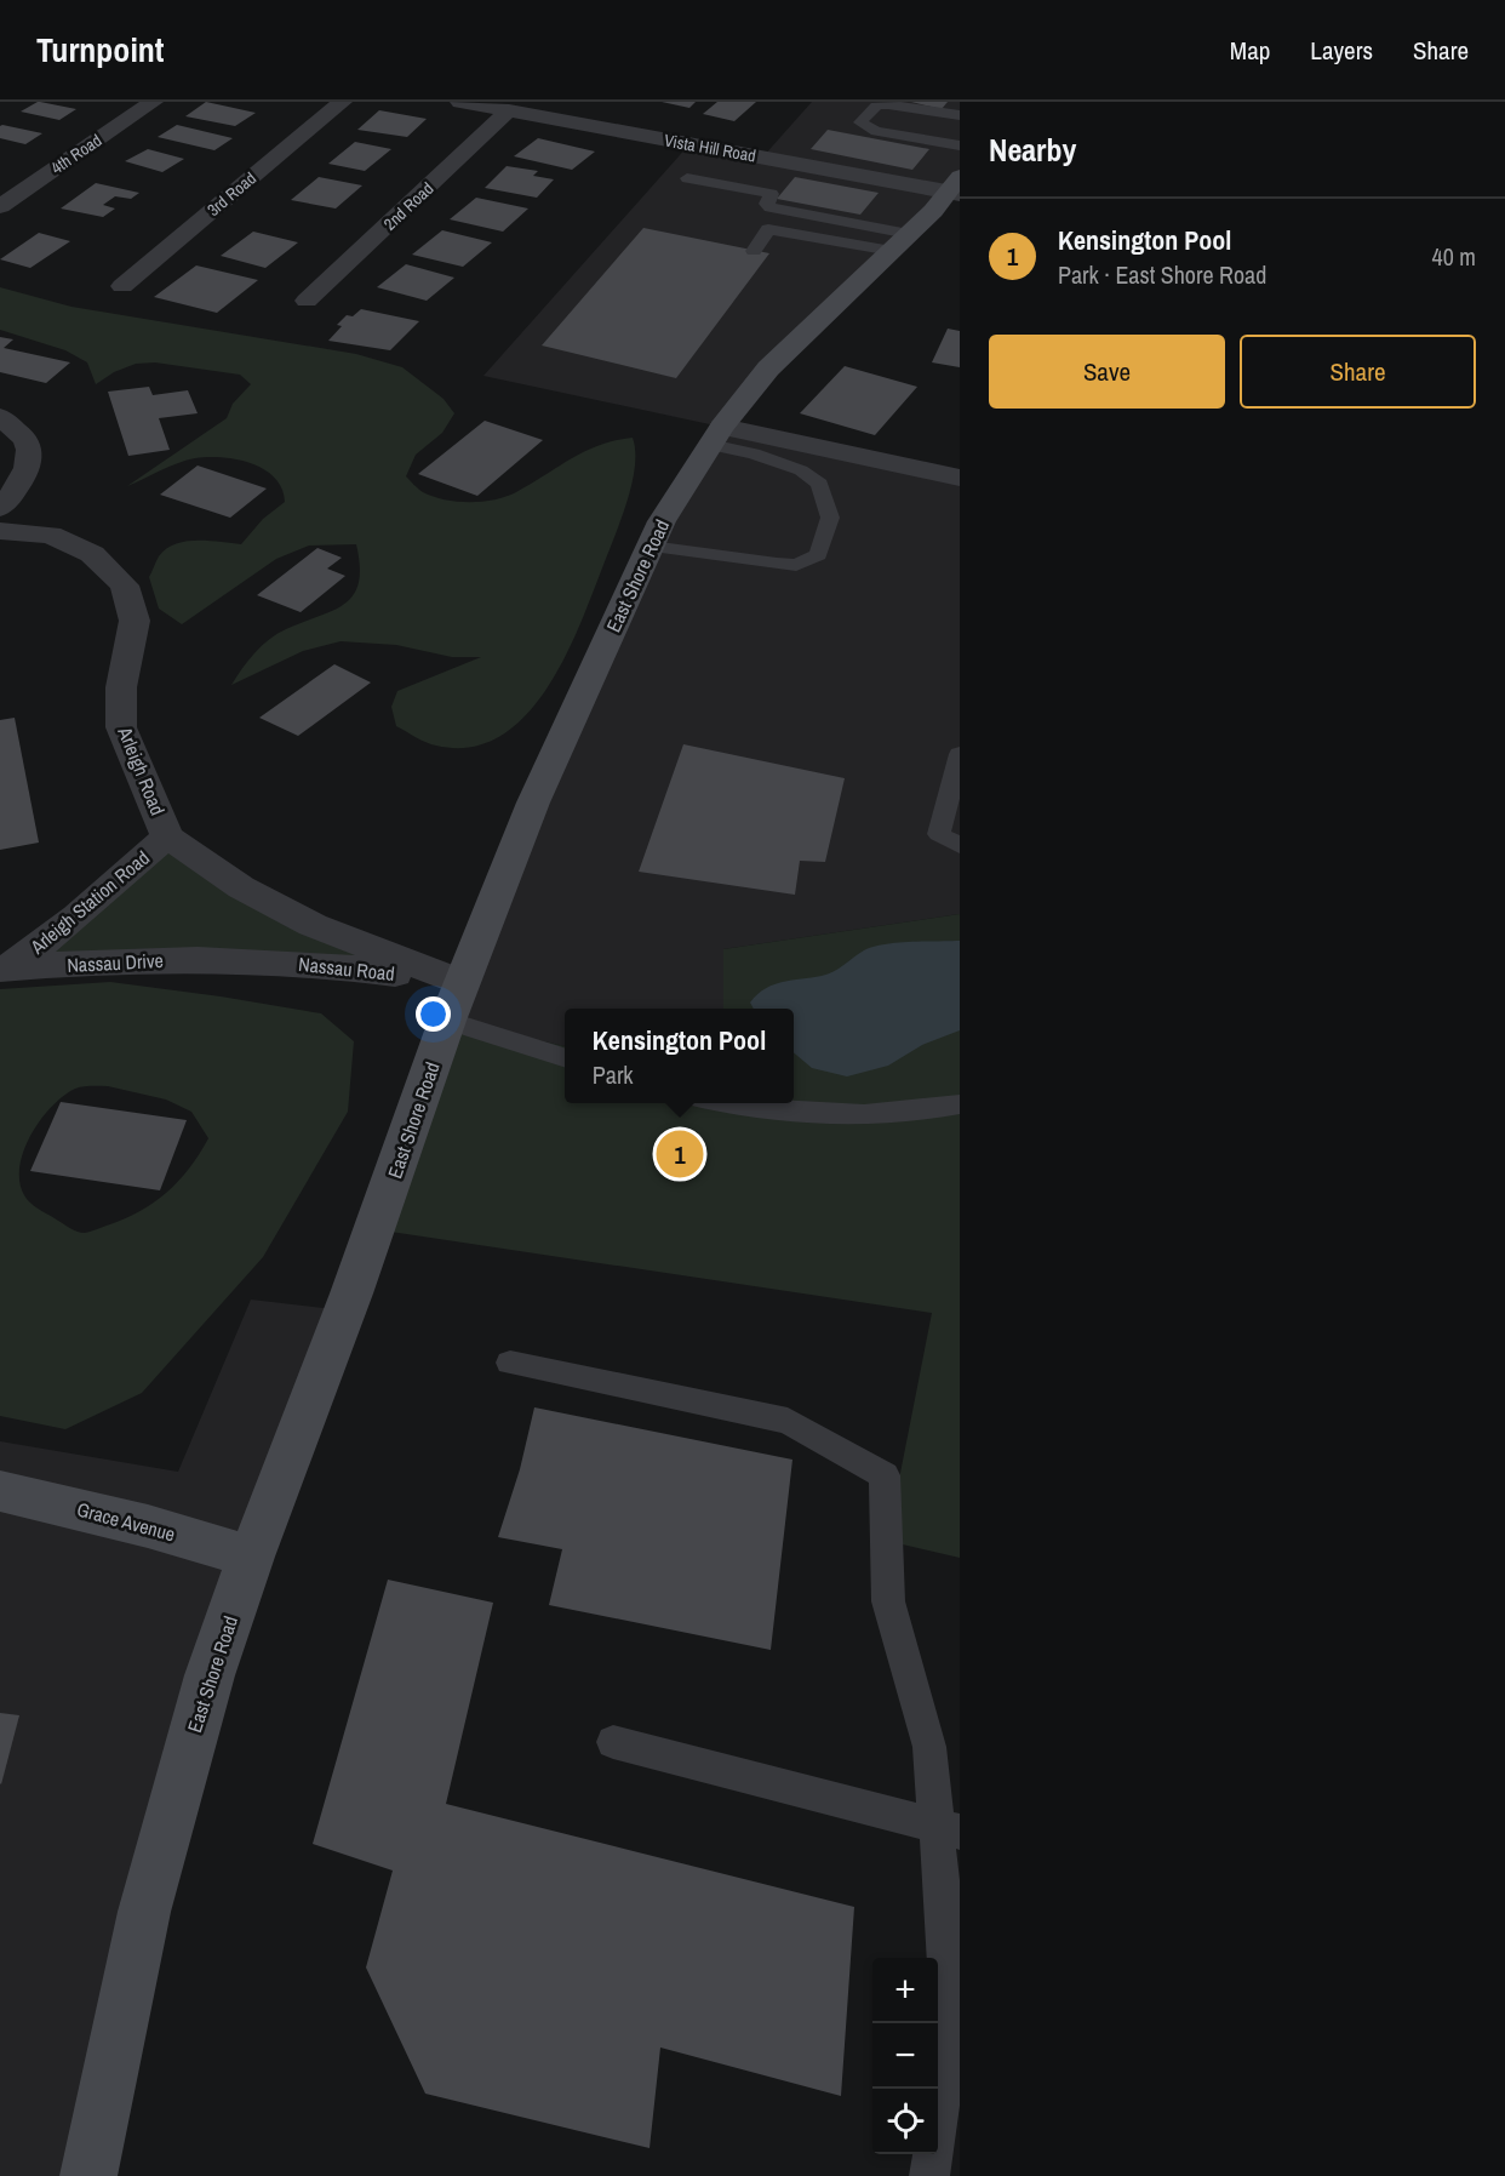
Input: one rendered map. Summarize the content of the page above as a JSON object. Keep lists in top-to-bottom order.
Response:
{
  "streets": {
    "main road": ["East Shore Road", "Grace Avenue"],
    "street": [
      "Vista Hill Road",
      "4th Road",
      "3rd Road",
      "2nd Road",
      "Arleigh Road",
      "Arleigh Station Road",
      "Nassau Drive",
      "Nassau Road"
    ]
  },
  "crossings": [
    ["Vista Hill Road", "2nd Road"],
    ["Vista Hill Road", "East Shore Road"],
    ["East Shore Road", "Arleigh Road"],
    ["East Shore Road", "Nassau Road"],
    ["East Shore Road", "Grace Avenue"],
    ["Arleigh Road", "Arleigh Station Road"],
    ["Arleigh Road", "Nassau Road"],
    ["Arleigh Station Road", "Nassau Drive"],
    ["Nassau Drive", "Nassau Road"]
  ],
  "page": {
    "header": "Turnpoint",
    "nav": ["Map", "Layers", "Share"],
    "heading": "Nearby",
    "list": [
      {
        "mark": "1",
        "name": "Kensington Pool",
        "note": "Park · East Shore Road",
        "value": "40 m"
      }
    ],
    "buttons": ["Save", "Share"],
    "popup": ["Kensington Pool", "Park"],
    "pins": "1",
    "map_buttons": ["+", "−"]
  }
}
